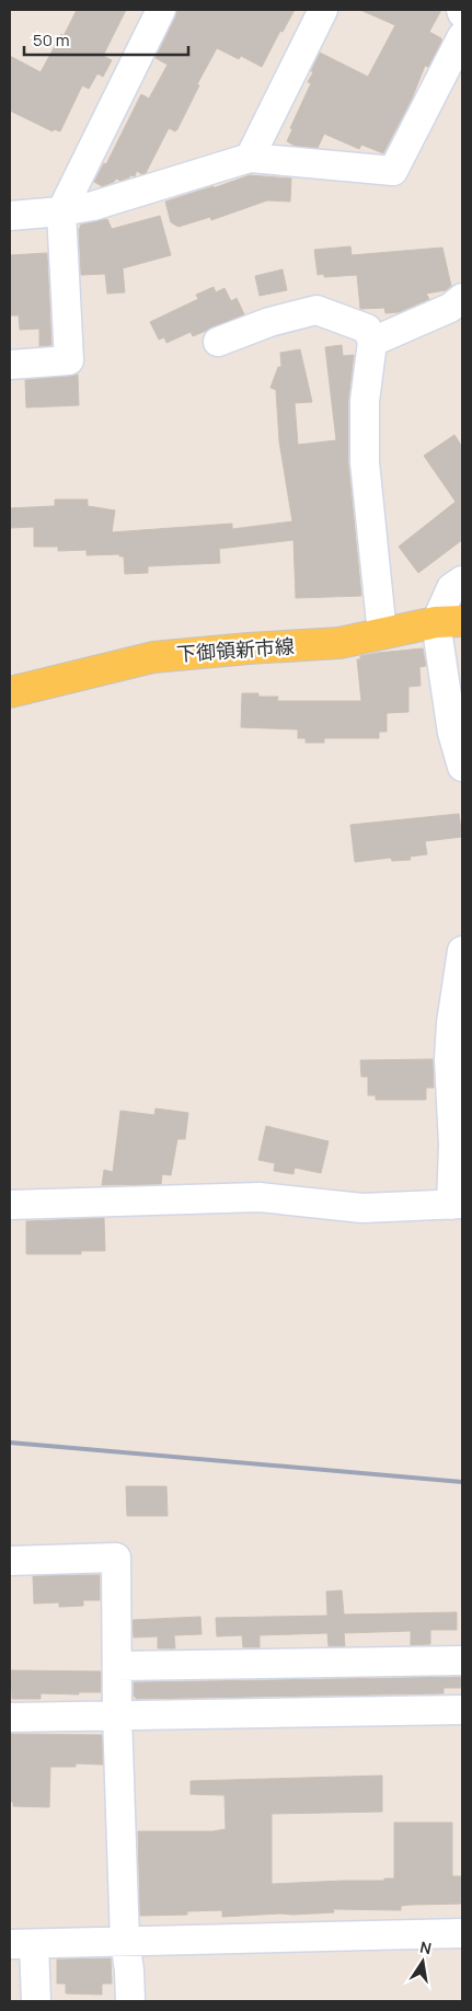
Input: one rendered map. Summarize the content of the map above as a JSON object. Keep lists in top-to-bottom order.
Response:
{
  "streets": {
    "main road": ["下御領新市線"]
  },
  "scale_bar": "50 m",
  "north": "top"
}
